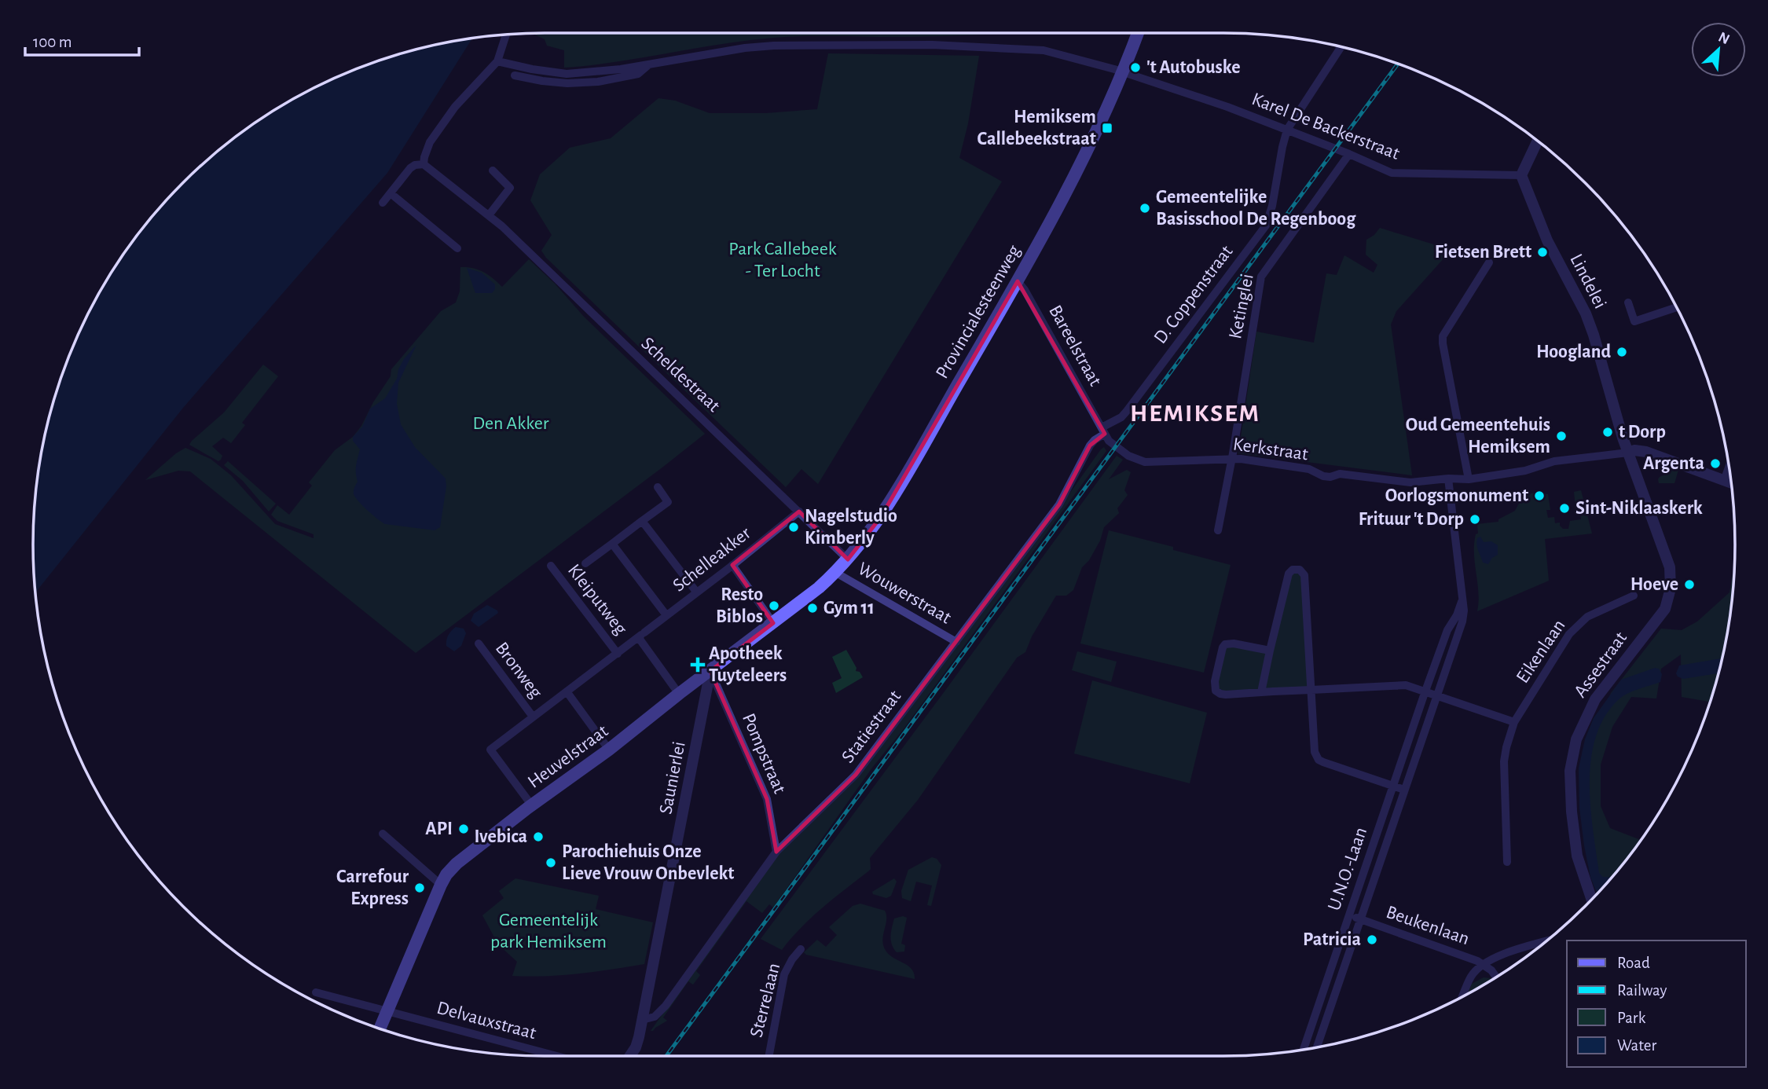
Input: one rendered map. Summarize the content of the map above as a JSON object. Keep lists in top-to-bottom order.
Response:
{
  "streets": {
    "main road": ["Provincialesteenweg", "Heuvelstraat"],
    "street": [
      "Karel De Backerstraat",
      "Lindelei",
      "D. Coppenstraat",
      "Ketinglei",
      "Bareelstraat",
      "Scheldestraat",
      "Kerkstraat",
      "Schelleakker",
      "Wouwerstraat",
      "Kleiputweg",
      "Eikenlaan",
      "Assestraat",
      "Bronweg",
      "Statiestraat",
      "Pompstraat",
      "Saunierlei",
      "U.N.O.-Laan",
      "Beukenlaan",
      "Sterrelaan",
      "Delvauxstraat"
    ]
  },
  "crossings": [
    ["Karel De Backerstraat", "Lindelei"],
    ["Karel De Backerstraat", "D. Coppenstraat"],
    ["Karel De Backerstraat", "Ketinglei"],
    ["Karel De Backerstraat", "Provincialesteenweg"],
    ["Lindelei", "Kerkstraat"],
    ["Lindelei", "Assestraat"],
    ["D. Coppenstraat", "Bareelstraat"],
    ["D. Coppenstraat", "Kerkstraat"],
    ["D. Coppenstraat", "Statiestraat"],
    ["Ketinglei", "Kerkstraat"],
    ["Provincialesteenweg", "Bareelstraat"],
    ["Provincialesteenweg", "Scheldestraat"],
    ["Provincialesteenweg", "Heuvelstraat"],
    ["Bareelstraat", "Kerkstraat"],
    ["Bareelstraat", "Statiestraat"],
    ["Scheldestraat", "Schelleakker"],
    ["Scheldestraat", "Heuvelstraat"],
    ["Kerkstraat", "Assestraat"],
    ["Kerkstraat", "Statiestraat"],
    ["Kerkstraat", "U.N.O.-Laan"],
    ["Schelleakker", "Kleiputweg"],
    ["Schelleakker", "Bronweg"],
    ["Schelleakker", "Heuvelstraat"],
    ["Wouwerstraat", "Statiestraat"],
    ["Wouwerstraat", "Heuvelstraat"],
    ["Statiestraat", "Pompstraat"],
    ["Statiestraat", "Saunierlei"],
    ["Pompstraat", "Heuvelstraat"],
    ["Pompstraat", "Saunierlei"],
    ["Heuvelstraat", "Saunierlei"],
    ["Heuvelstraat", "Delvauxstraat"],
    ["U.N.O.-Laan", "Beukenlaan"]
  ],
  "districts": ["HEMIKSEM"],
  "parks": ["Park Callebeek - Ter Locht", "Den Akker", "Gemeentelijk park Hemiksem"],
  "places": {
    "other": [
      "'t Autobuske",
      "Gemeentelijke Basisschool De Regenboog",
      "Fietsen Brett",
      "Hoogland",
      "t Dorp",
      "Oud Gemeentehuis Hemiksem",
      "Argenta",
      "Oorlogsmonument",
      "Sint-Niklaaskerk",
      "Frituur 't Dorp",
      "Nagelstudio Kimberly",
      "Hoeve",
      "Resto Biblos",
      "Gym 11",
      "API",
      "Ivebica",
      "Parochiehuis Onze Lieve Vrouw Onbevlekt",
      "Carrefour Express",
      "Patricia"
    ],
    "transit": ["Hemiksem Callebeekstraat"],
    "health": ["Apotheek Tuyteleers"]
  },
  "legend": [
    "Road",
    "Railway",
    "Park",
    "Water"
  ],
  "scale_bar": "100 m",
  "north": "top right"
}
